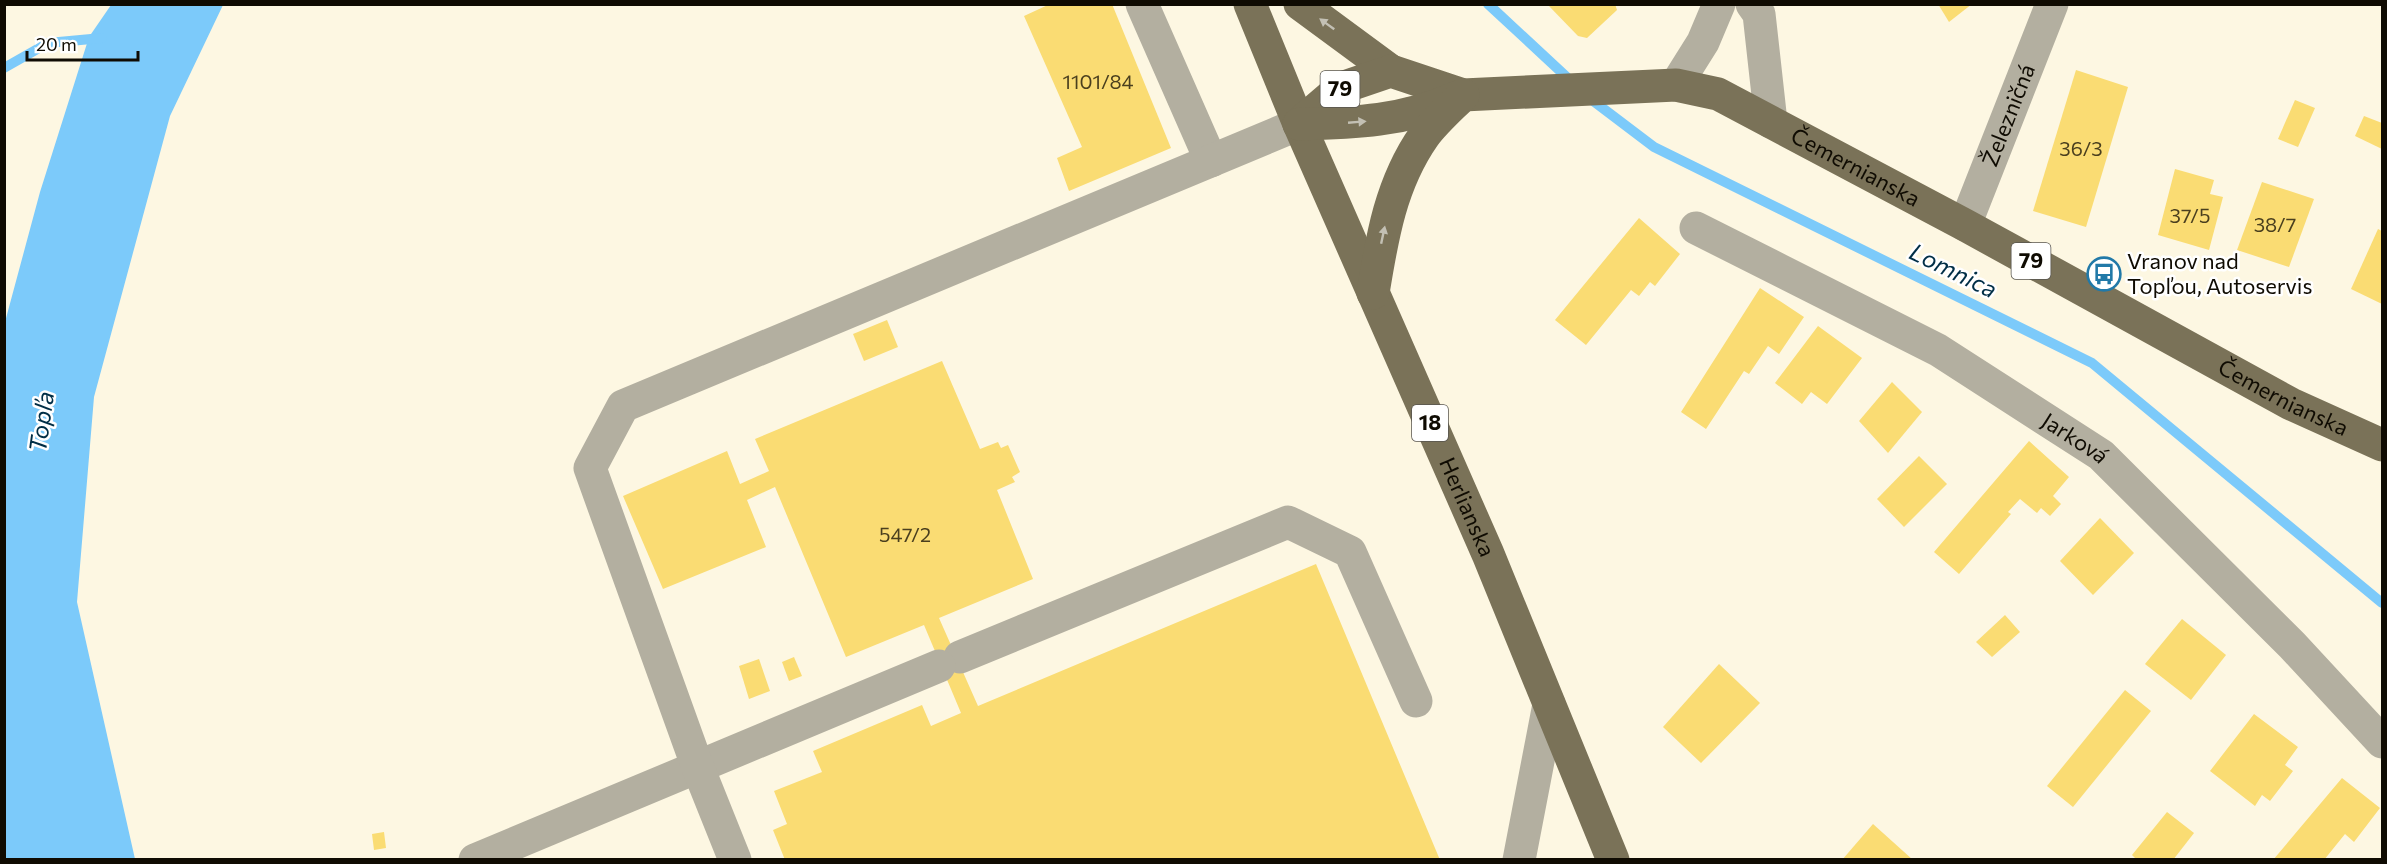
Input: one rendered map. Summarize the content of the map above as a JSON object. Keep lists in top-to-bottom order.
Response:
{
  "streets": {
    "main road": [
      "79",
      "Čemernianska",
      "18",
      "Herlianska"
    ],
    "street": ["Železničná", "Jarková"]
  },
  "crossings": [
    ["79", "Čemernianska"],
    ["79", "18"],
    ["79", "Herlianska"],
    ["Železničná", "Čemernianska"],
    ["18", "Herlianska"]
  ],
  "water": ["Lomnica", "Topľa"],
  "places": {
    "bus stop": ["Vranov nad Topľou, Autoservis"]
  },
  "house_numbers": [
    "1101/84",
    "36/3",
    "37/5",
    "38/7",
    "547/2"
  ],
  "scale_bar": "20 m"
}
